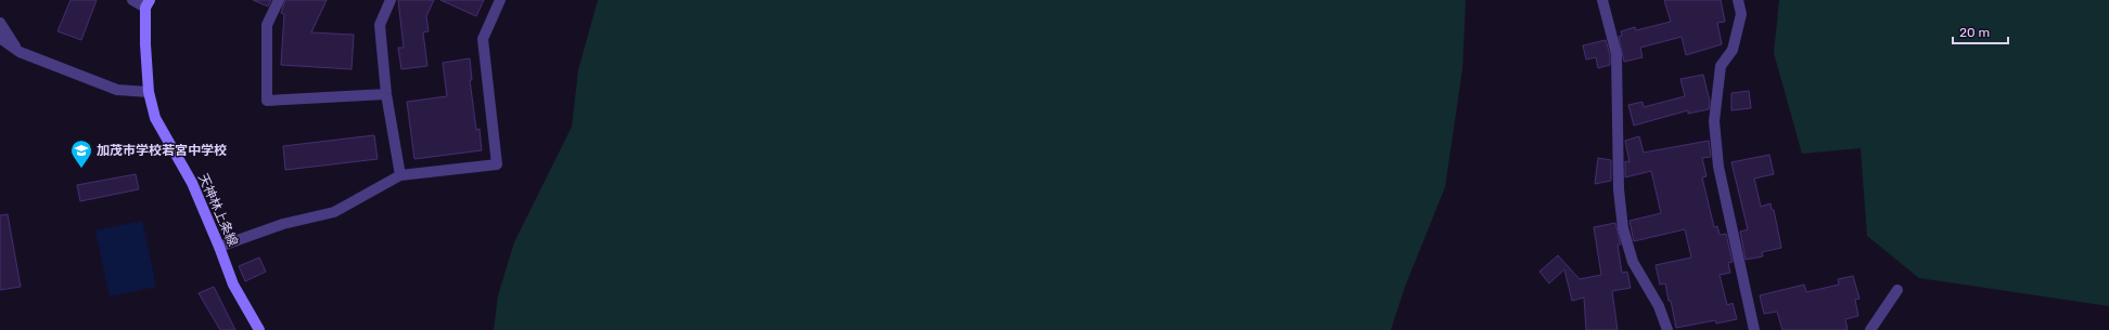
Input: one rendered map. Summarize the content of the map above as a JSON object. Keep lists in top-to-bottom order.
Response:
{
  "streets": {
    "main road": ["天神林上条線"]
  },
  "places": {
    "school or university": ["加茂市学校若宮中学校"]
  },
  "scale_bar": "20 m"
}
